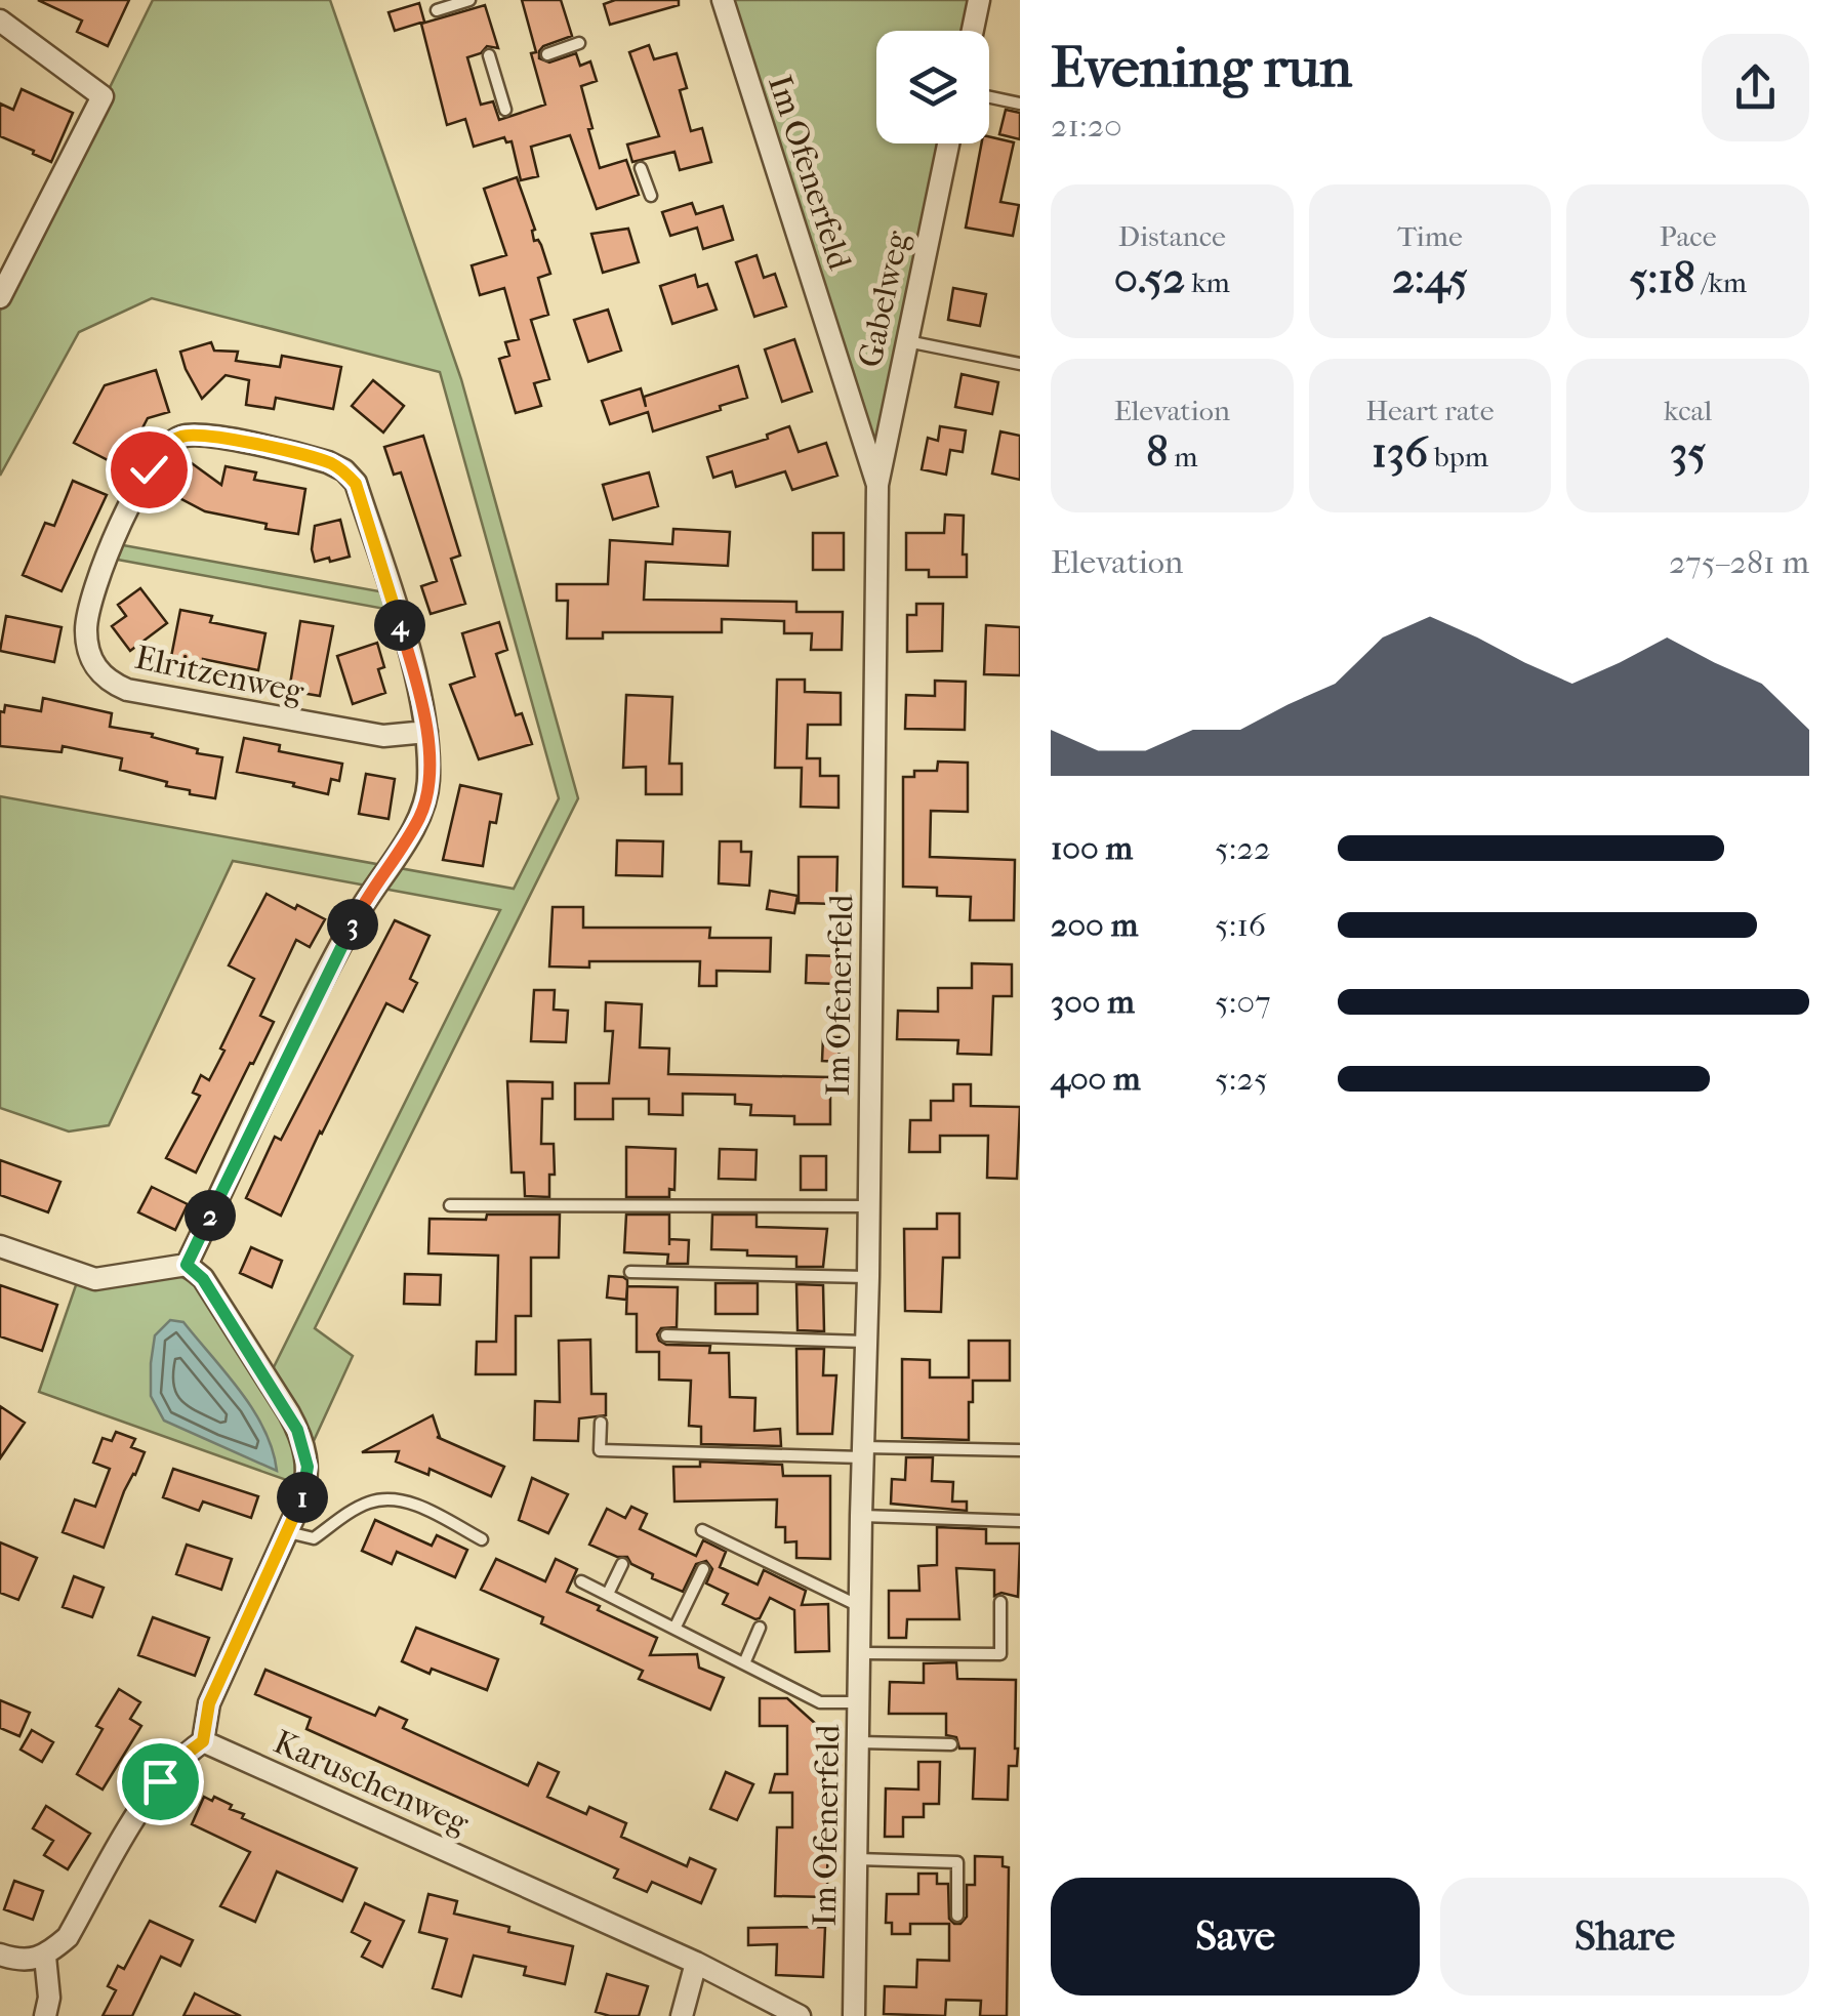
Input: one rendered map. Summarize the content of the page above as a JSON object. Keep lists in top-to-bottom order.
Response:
{
  "streets": {
    "street": [
      "Im Ofenerfeld",
      "Gabelweg",
      "Elritzenweg",
      "Karuschenweg"
    ]
  },
  "crossings": [
    ["Im Ofenerfeld", "Gabelweg"]
  ],
  "page": {
    "heading": ["Evening run", "21:20"],
    "stats": [
      ["Distance", "0.52 km"],
      ["Time", "2:45"],
      ["Pace", "5:18 /km"],
      ["Elevation", "8 m"],
      ["Heart rate", "136 bpm"],
      ["kcal", "35"]
    ],
    "chart": ["Elevation", "275–281 m"],
    "pins": [
      "4",
      "3",
      "2",
      "1"
    ],
    "list": [
      {
        "name": "100 m",
        "note": "5:22"
      },
      {
        "name": "200 m",
        "note": "5:16"
      },
      {
        "name": "300 m",
        "note": "5:07"
      },
      {
        "name": "400 m",
        "note": "5:25"
      }
    ],
    "buttons": ["Save", "Share"]
  }
}
